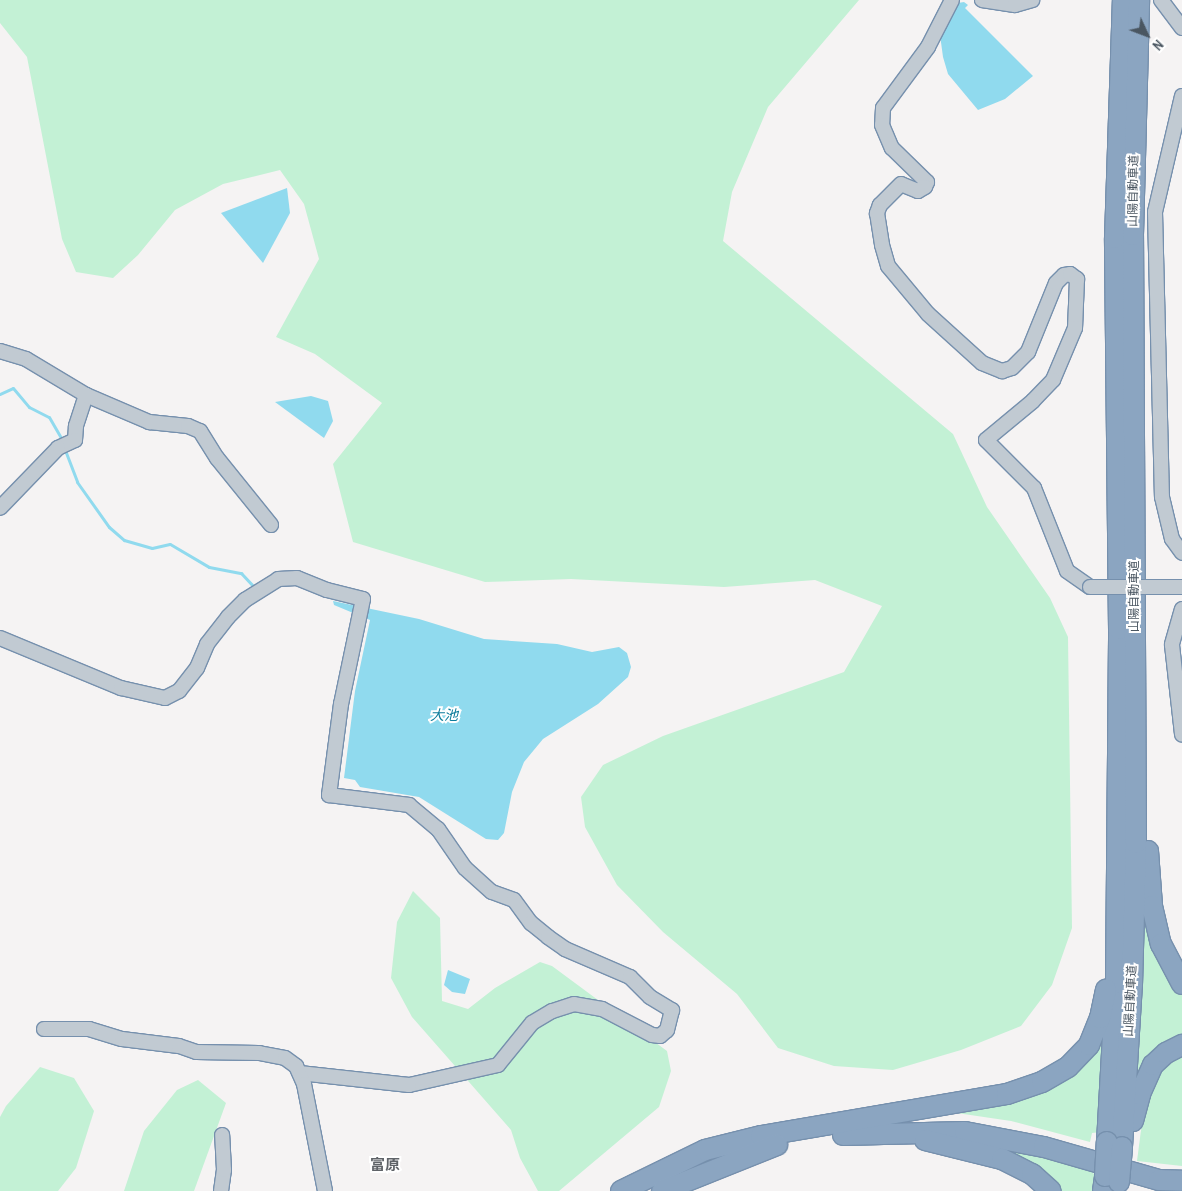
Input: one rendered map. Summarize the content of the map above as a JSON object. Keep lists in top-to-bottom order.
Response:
{
  "streets": {
    "highway": ["山陽自動車道"]
  },
  "districts": ["富原"],
  "water": ["大池"],
  "north": "bottom right"
}
